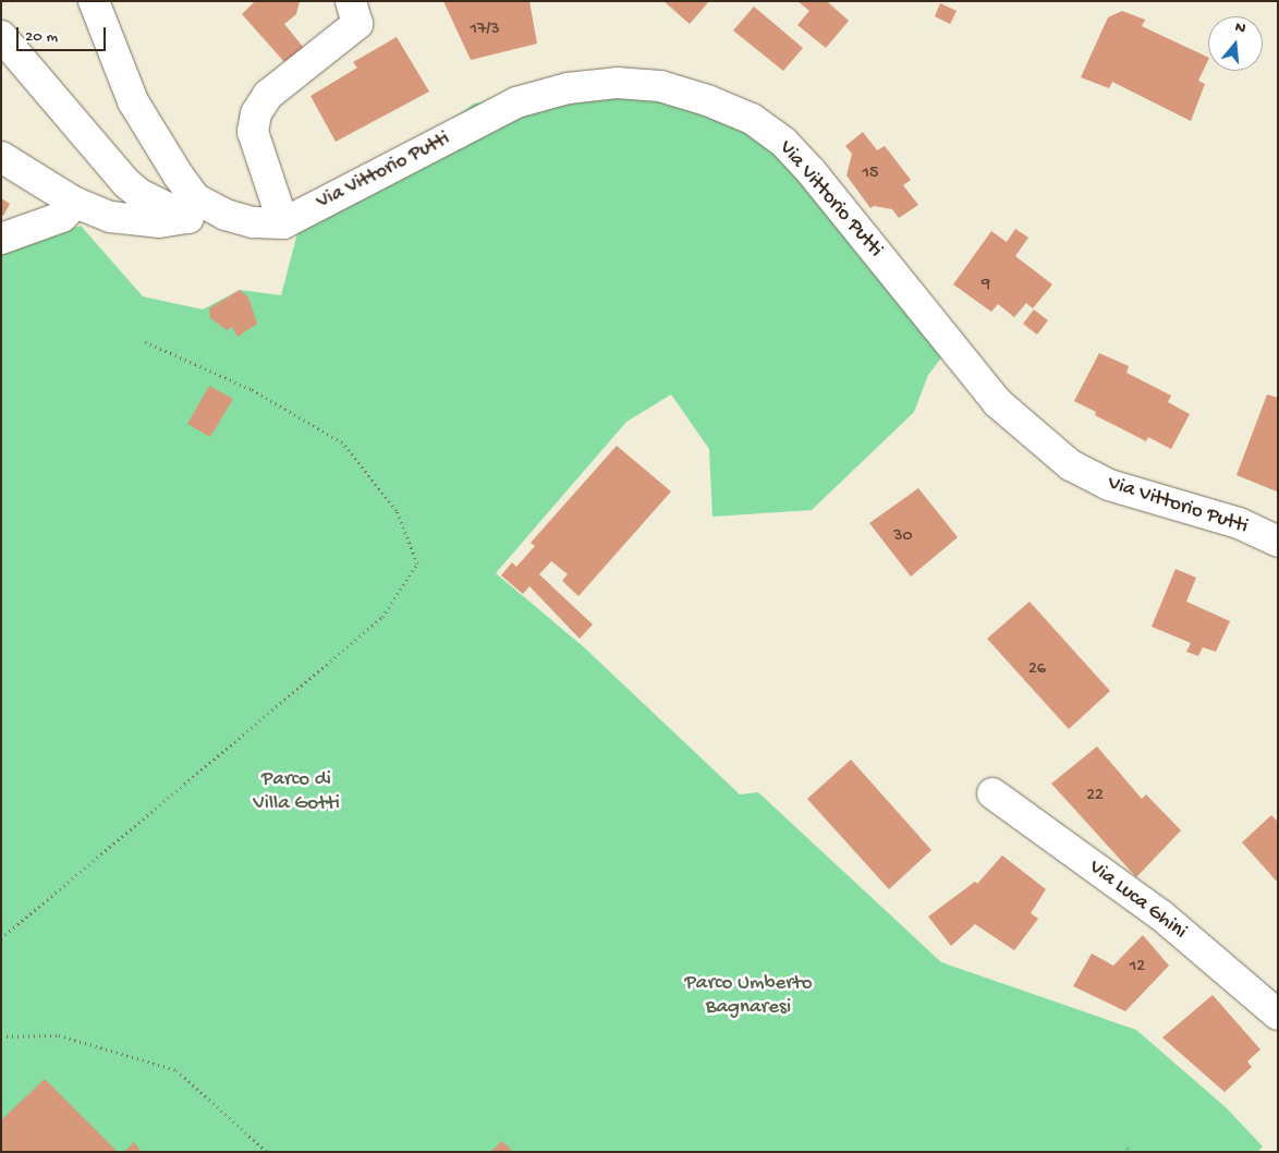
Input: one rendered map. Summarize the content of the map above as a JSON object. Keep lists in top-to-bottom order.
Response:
{
  "streets": {
    "street": ["Via Vittorio Putti", "Via Luca Ghini"]
  },
  "parks": ["Parco di Villa Gotti", "Parco Umberto Bagnaresi"],
  "house_numbers": [
    "17/3",
    "15",
    "9",
    "30",
    "26",
    "22",
    "12"
  ],
  "scale_bar": "20 m",
  "north": "top"
}
